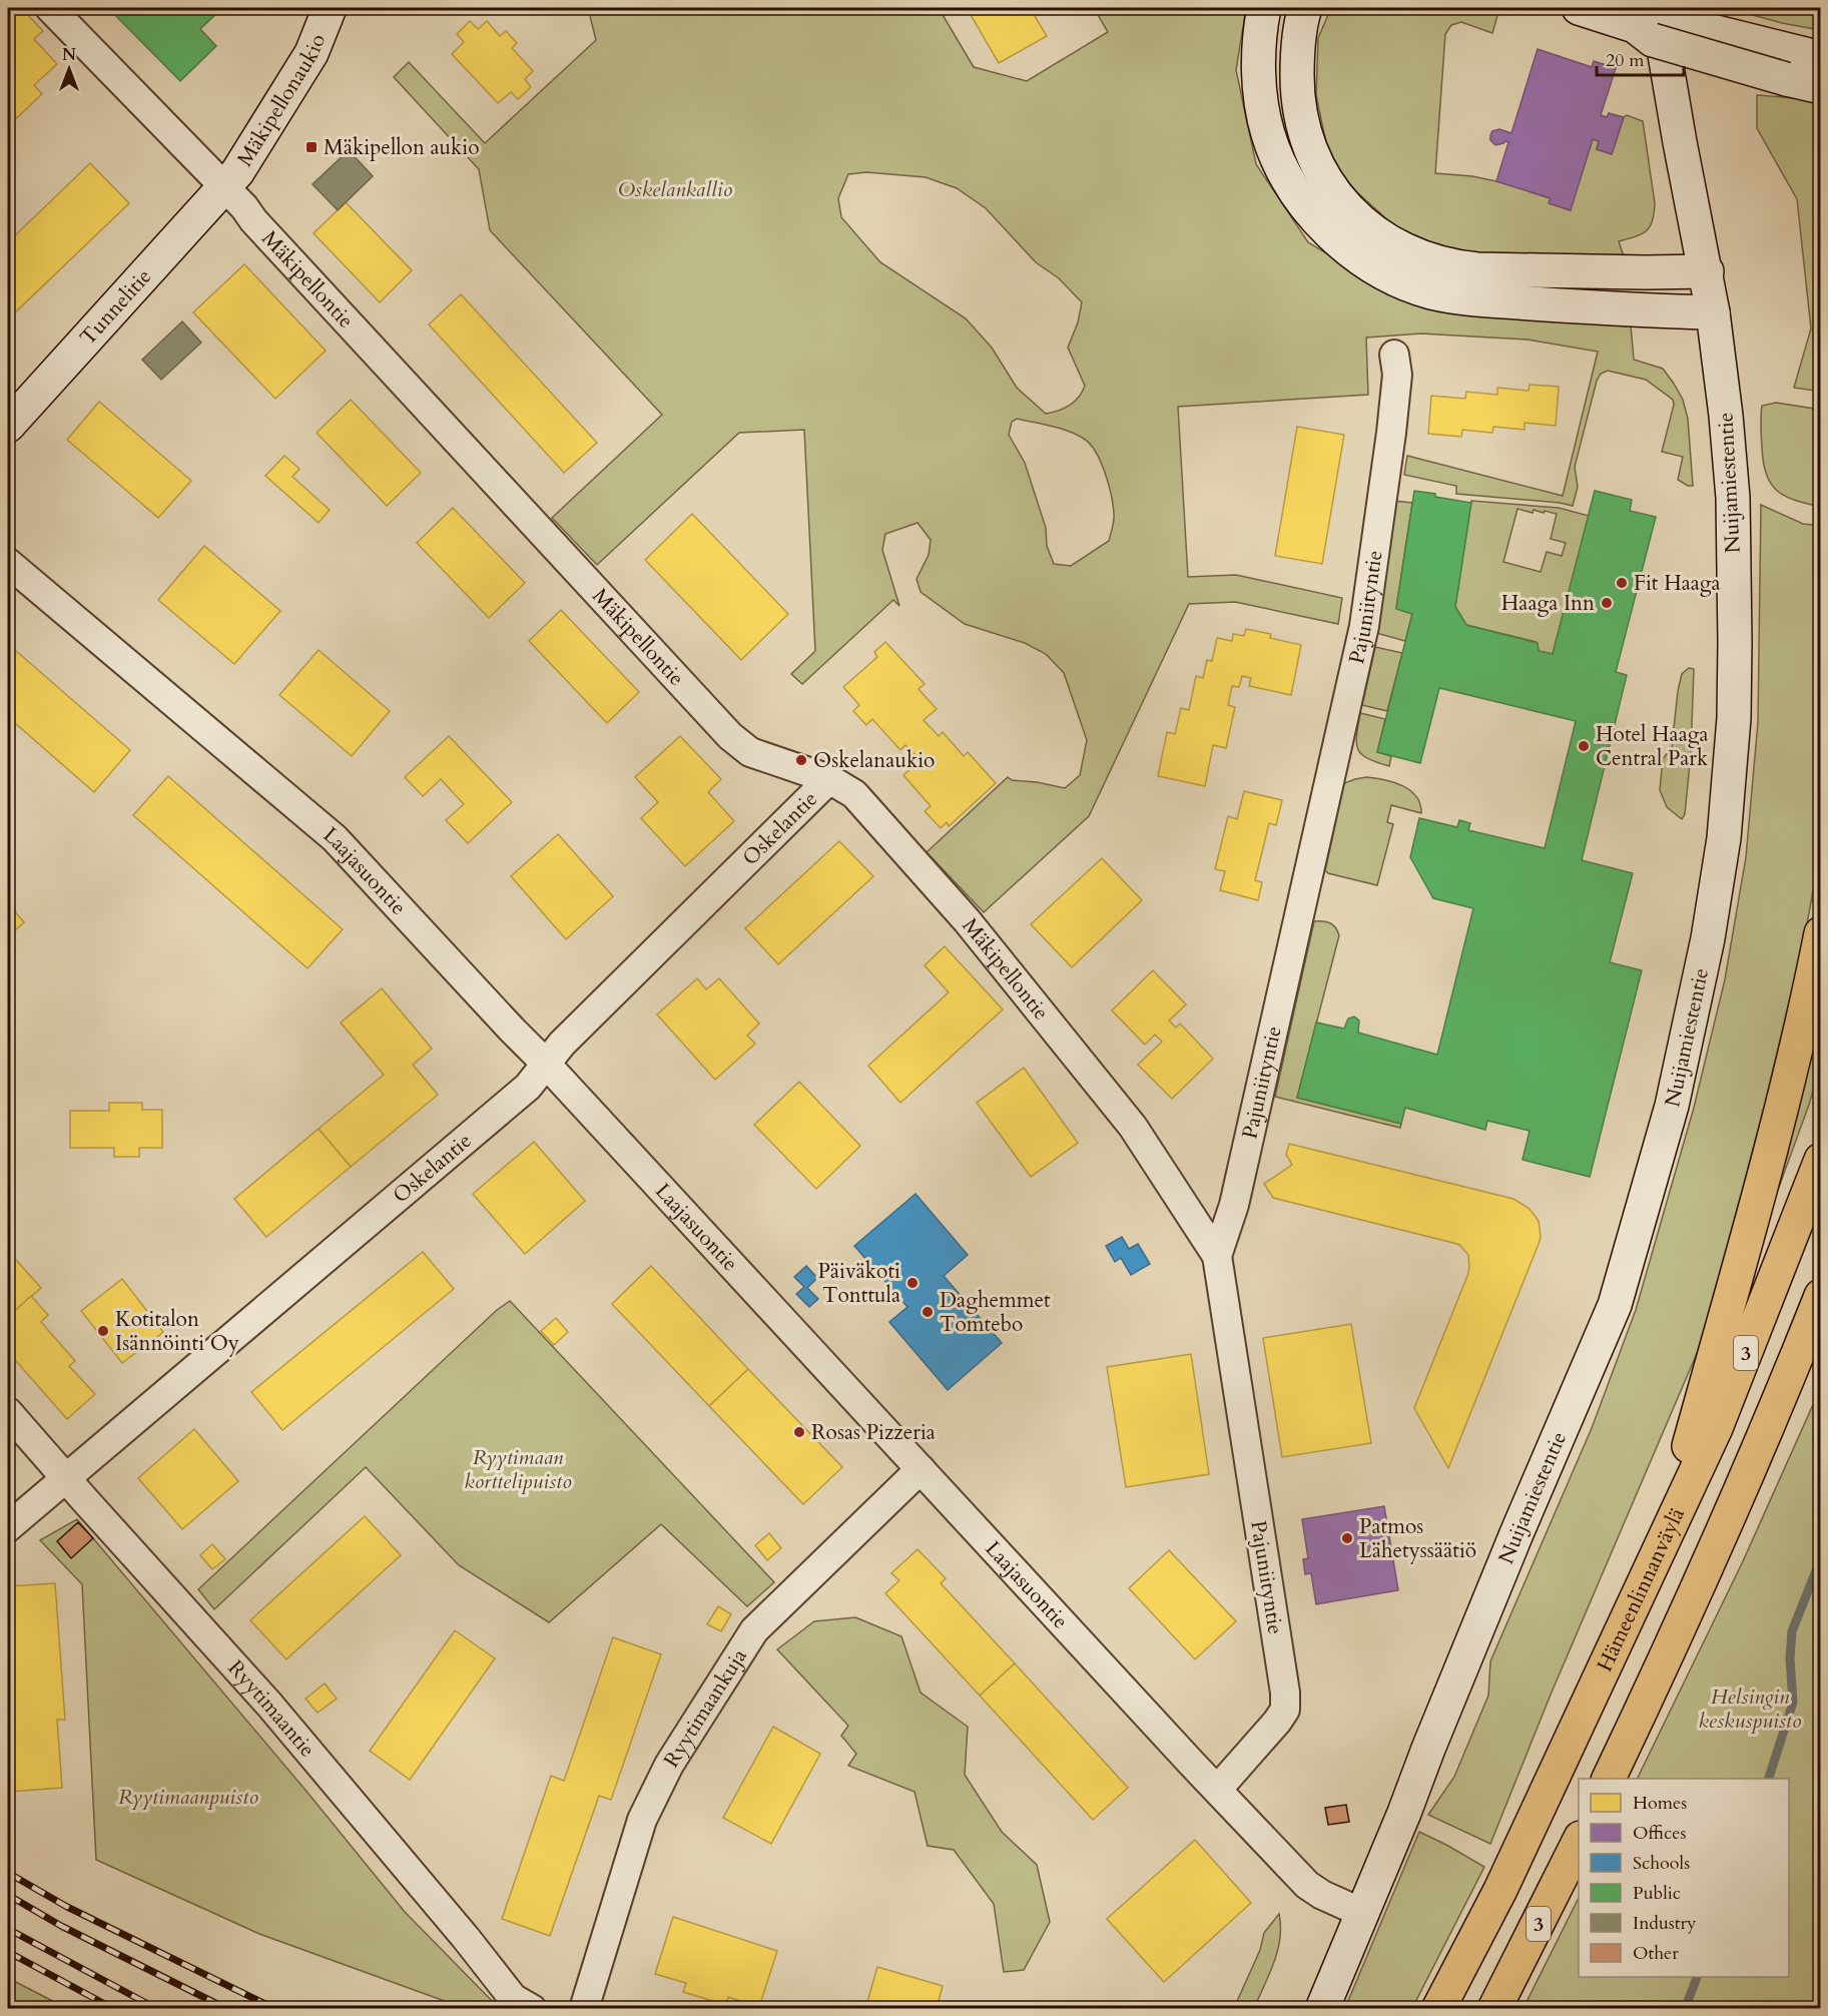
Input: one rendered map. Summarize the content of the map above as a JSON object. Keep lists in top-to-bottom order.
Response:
{
  "streets": {
    "highway": ["3", "Hämeenlinnanväylä"],
    "street": [
      "Mäkipellonaukio",
      "Mäkipellontie",
      "Tunnelitie",
      "Nuijamiestentie",
      "Pajuniityntie",
      "Oskelantie",
      "Laajasuontie",
      "Ryytimaankuja",
      "Ryytimaantie"
    ]
  },
  "crossings": [
    ["Mäkipellonaukio", "Mäkipellontie"],
    ["Mäkipellonaukio", "Tunnelitie"],
    ["Mäkipellontie", "Tunnelitie"],
    ["Mäkipellontie", "Pajuniityntie"],
    ["Mäkipellontie", "Oskelantie"],
    ["Nuijamiestentie", "Laajasuontie"],
    ["Pajuniityntie", "Laajasuontie"],
    ["Oskelantie", "Laajasuontie"],
    ["Oskelantie", "Ryytimaantie"],
    ["Laajasuontie", "Ryytimaankuja"]
  ],
  "parks": [
    "Oskelankallio",
    "Ryytimaan korttelipuisto",
    "Helsingin keskuspuisto",
    "Ryytimaanpuisto"
  ],
  "places": {
    "transit": ["Mäkipellon aukio"],
    "other": [
      "Fit Haaga",
      "Haaga Inn",
      "Hotel Haaga Central Park",
      "Oskelanaukio",
      "Päiväkoti Tonttula",
      "Daghemmet Tomtebo",
      "Kotitalon Isännöinti Oy",
      "Rosas Pizzeria",
      "Patmos Lähetyssäätiö"
    ]
  },
  "legend": [
    "Homes",
    "Offices",
    "Schools",
    "Public",
    "Industry",
    "Other"
  ],
  "scale_bar": "20 m",
  "north": "top"
}
